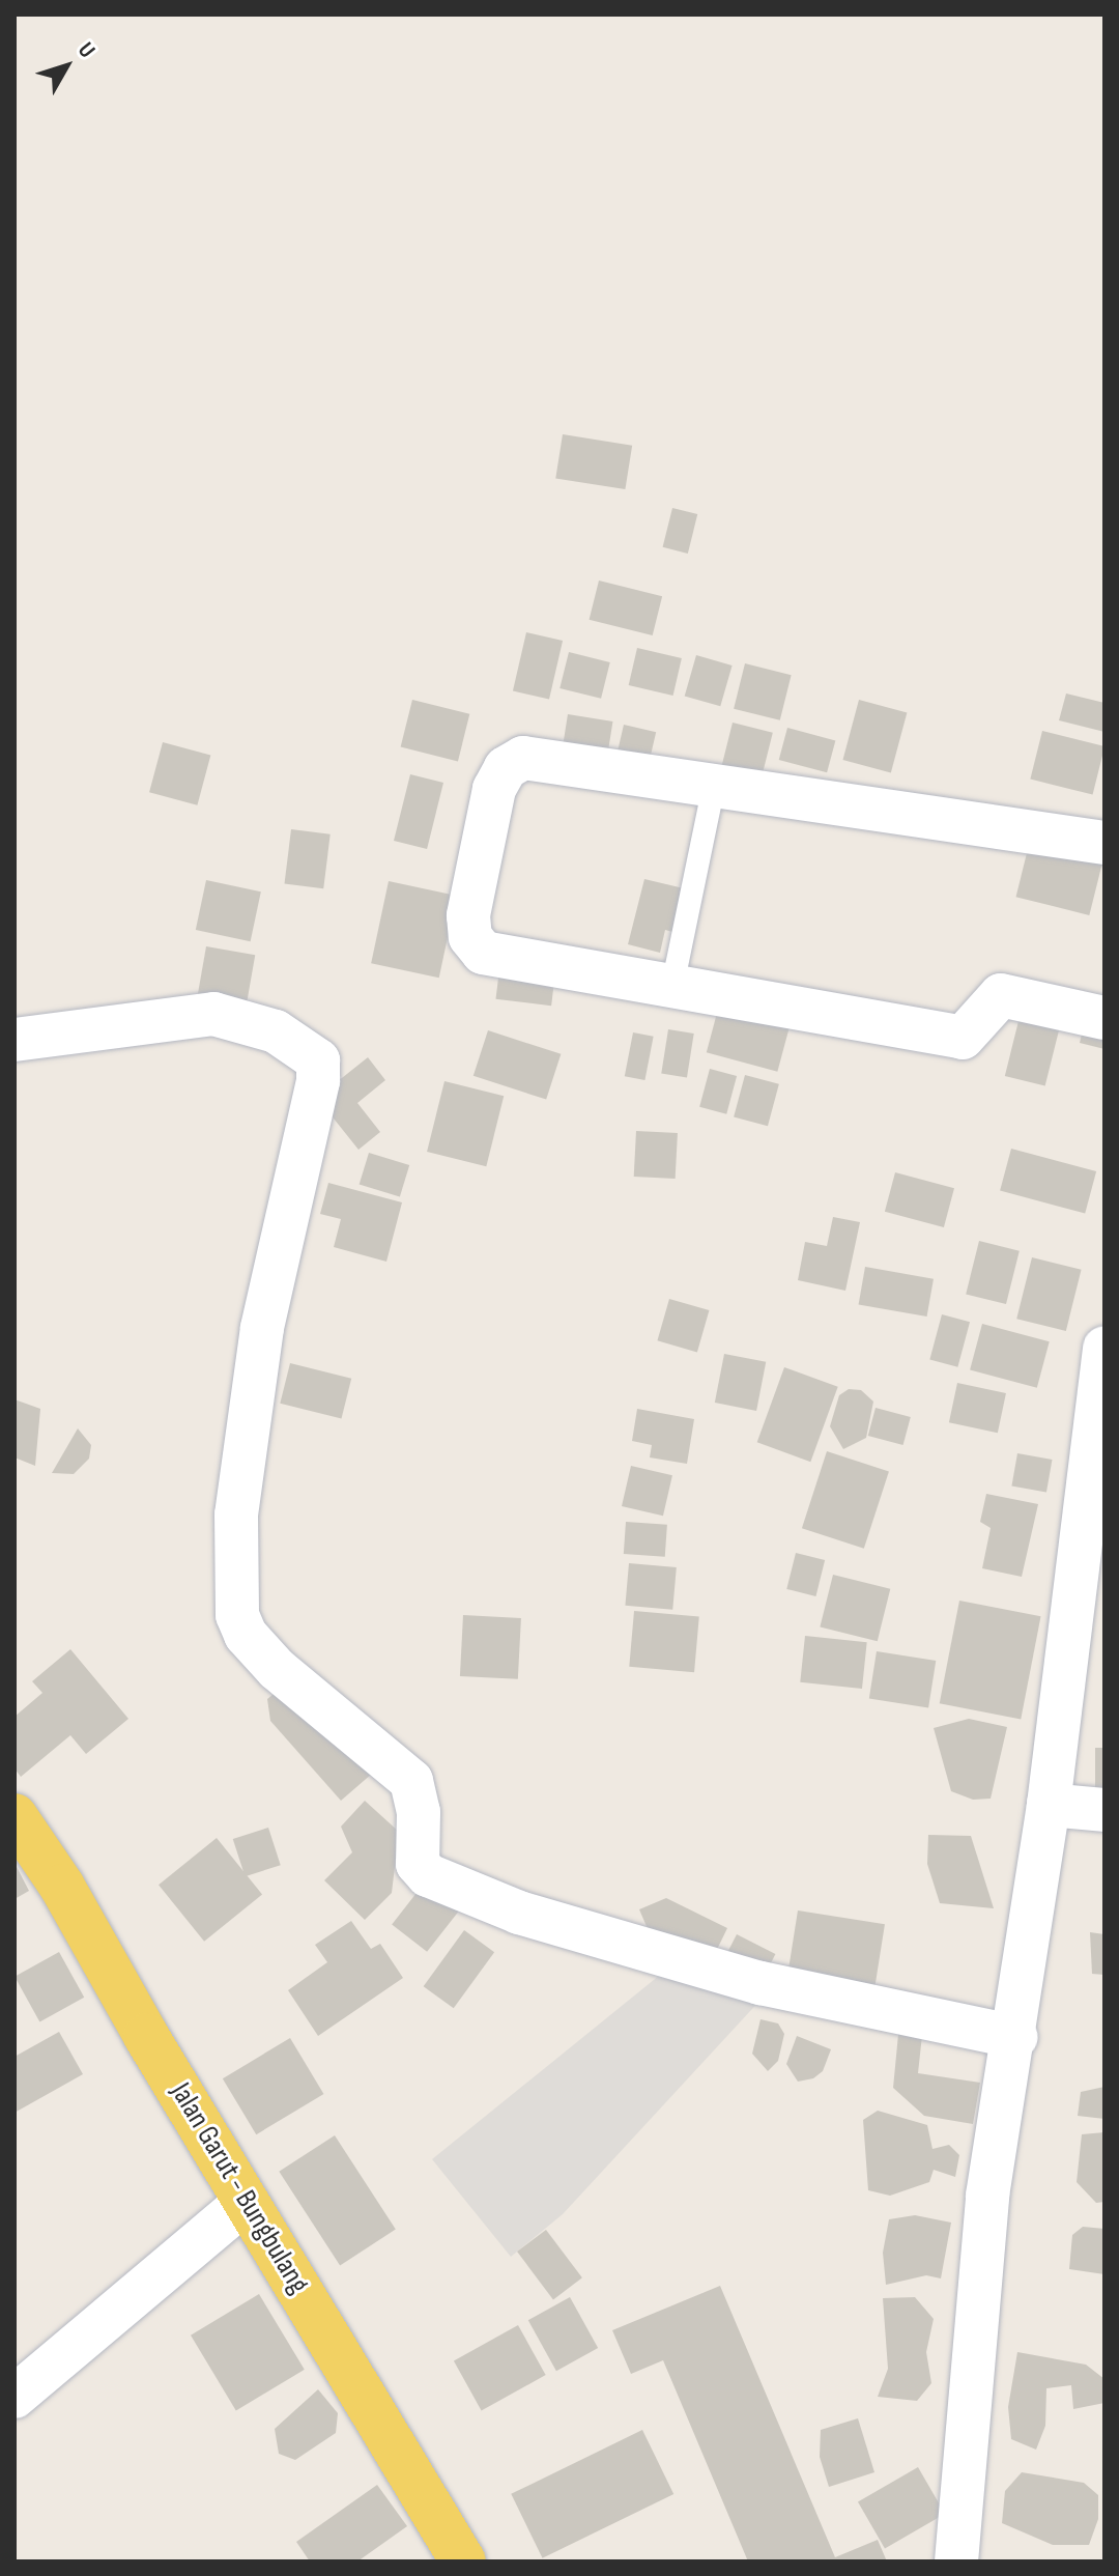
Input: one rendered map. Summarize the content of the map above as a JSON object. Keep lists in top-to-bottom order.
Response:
{
  "streets": {
    "main road": ["Jalan Garut - Bungbulang"]
  },
  "north": "top right"
}
